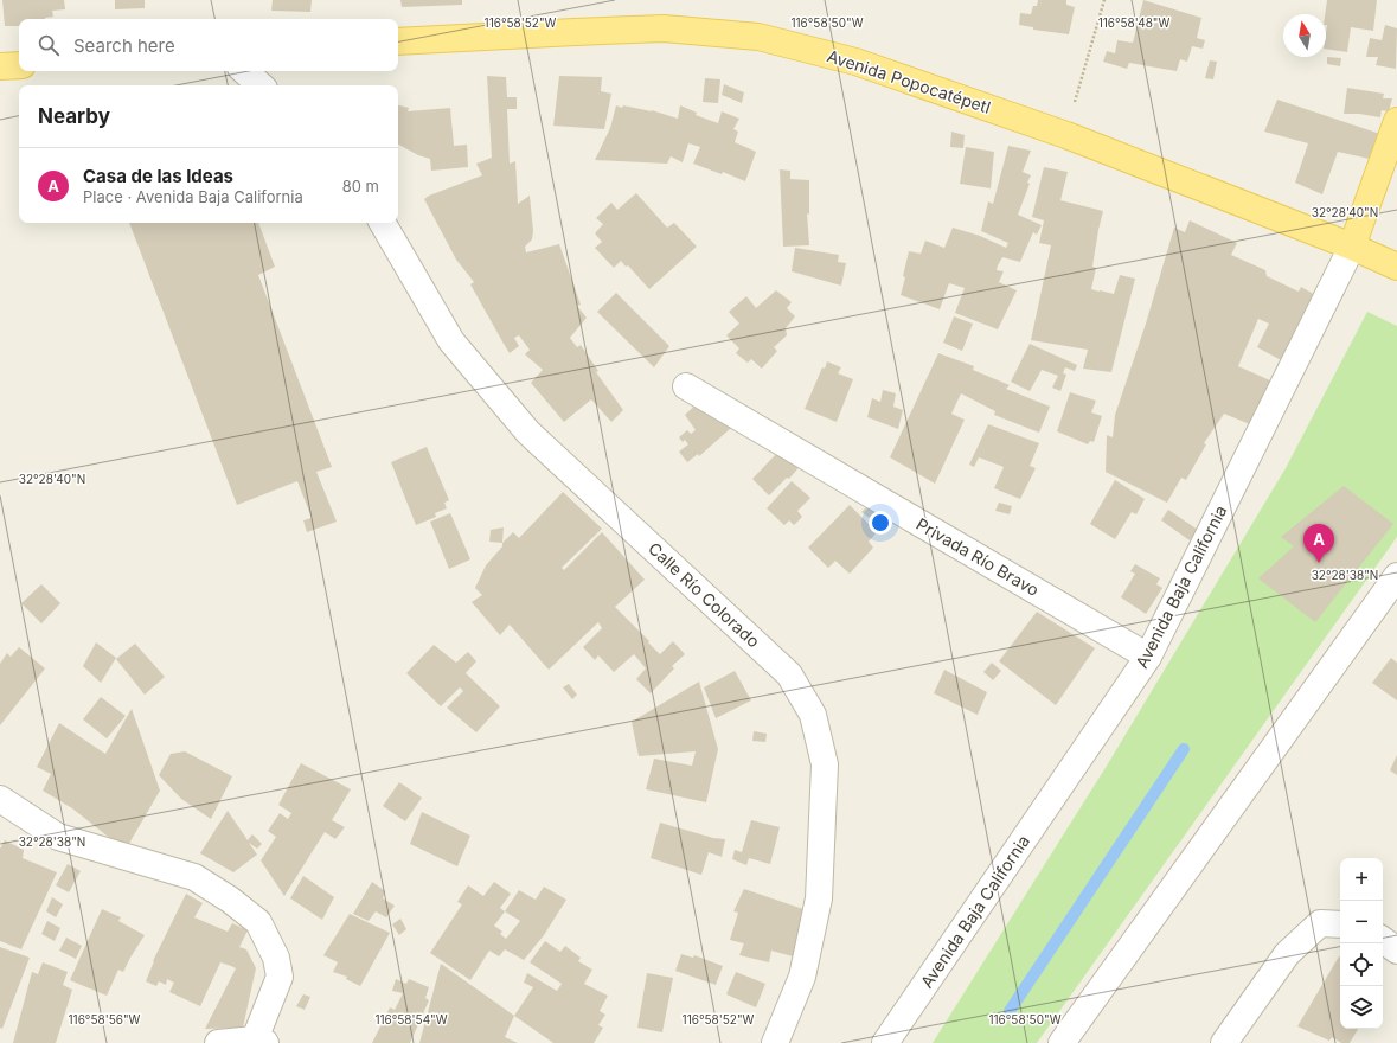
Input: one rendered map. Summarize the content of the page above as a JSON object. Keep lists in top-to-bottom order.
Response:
{
  "streets": {
    "main road": ["Avenida Popocatépetl", "Avenida Baja California"],
    "street": ["Privada Río Bravo", "Calle Río Colorado"]
  },
  "crossings": [
    ["Avenida Popocatépetl", "Avenida Baja California"],
    ["Privada Río Bravo", "Avenida Baja California"]
  ],
  "north": "top",
  "page": {
    "search": "Search here",
    "heading": "Nearby",
    "list": [
      {
        "mark": "A",
        "name": "Casa de las Ideas",
        "note": "Place · Avenida Baja California",
        "value": "80 m"
      }
    ],
    "pins": "A",
    "map_buttons": ["+", "−"]
  },
  "coordinates": [
    "116°58'52\"W",
    "116°58'50\"W",
    "116°58'48\"W",
    "32°28'40\"N",
    "32°28'38\"N",
    "116°58'56\"W",
    "116°58'54\"W"
  ]
}
